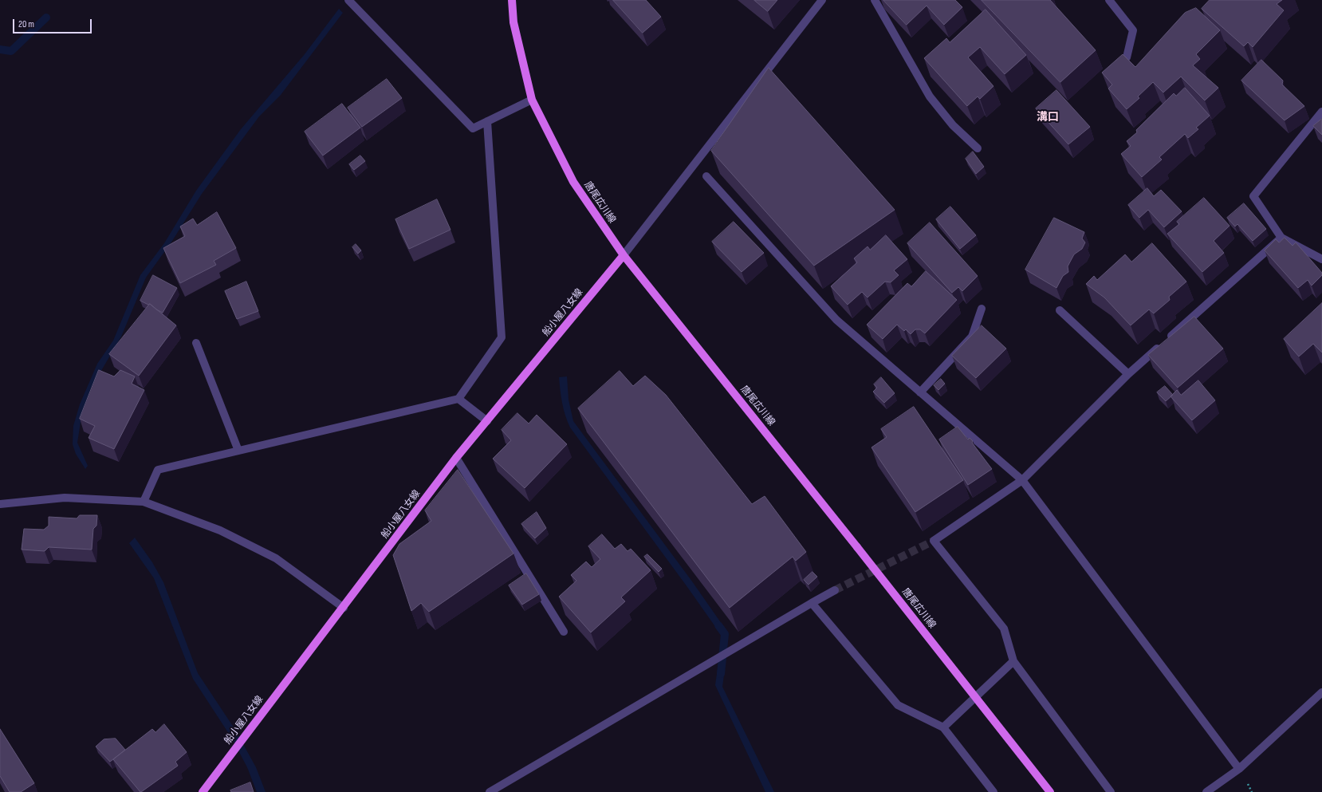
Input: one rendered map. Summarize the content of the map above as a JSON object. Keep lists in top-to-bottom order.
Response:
{
  "streets": {
    "main road": ["唐尾広川線", "船小屋八女線"]
  },
  "crossings": [
    ["唐尾広川線", "船小屋八女線"]
  ],
  "districts": ["溝口"],
  "scale_bar": "20 m"
}
